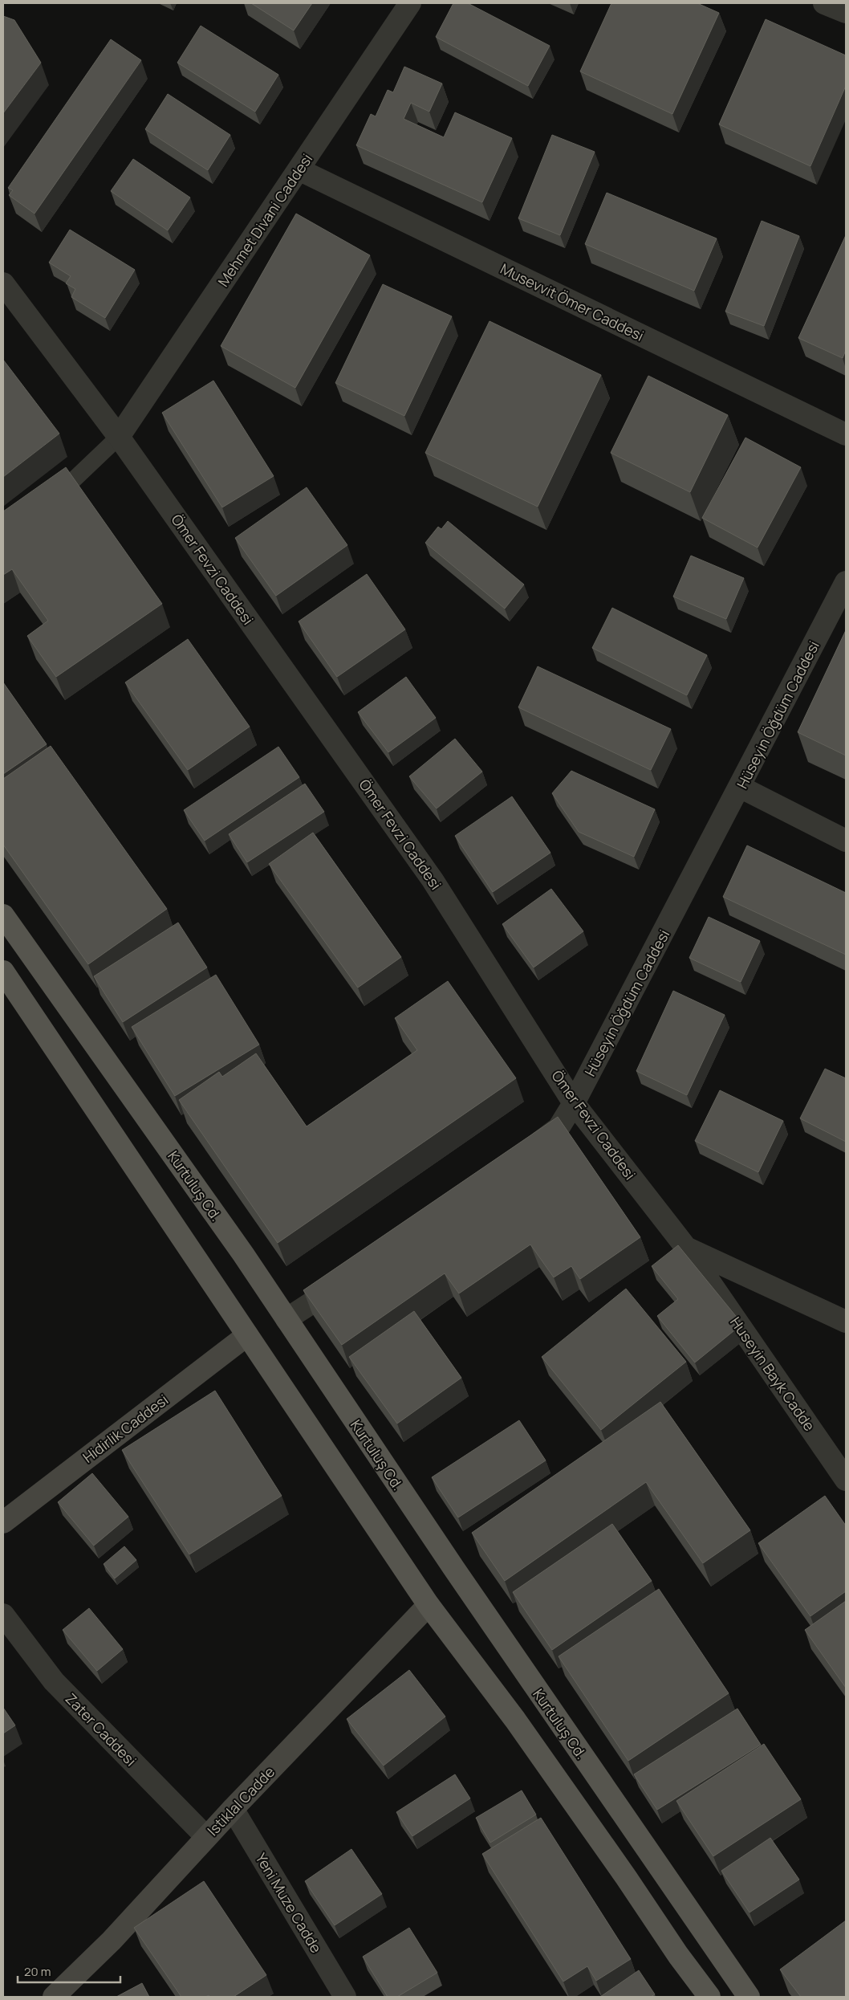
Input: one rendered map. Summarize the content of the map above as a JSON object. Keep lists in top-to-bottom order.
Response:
{
  "streets": {
    "main road": ["Kurtuluş Cd."],
    "street": [
      "Mehmet Divani Caddesi",
      "Musevvit Ömer Caddesi",
      "Ömer Fevzi Caddesi",
      "Hüseyin Öğdüm Caddesi",
      "Huseyin Bayk Cadde",
      "Hidirlik Caddesi",
      "Zater Caddesi",
      "Istiklal Cadde",
      "Yeni Muze Cadde"
    ]
  },
  "crossings": [
    ["Mehmet Divani Caddesi", "Musevvit Ömer Caddesi"],
    ["Mehmet Divani Caddesi", "Ömer Fevzi Caddesi"],
    ["Ömer Fevzi Caddesi", "Hüseyin Öğdüm Caddesi"],
    ["Ömer Fevzi Caddesi", "Huseyin Bayk Cadde"],
    ["Zater Caddesi", "Istiklal Cadde"],
    ["Istiklal Cadde", "Yeni Muze Cadde"]
  ],
  "scale_bar": "20 m"
}
